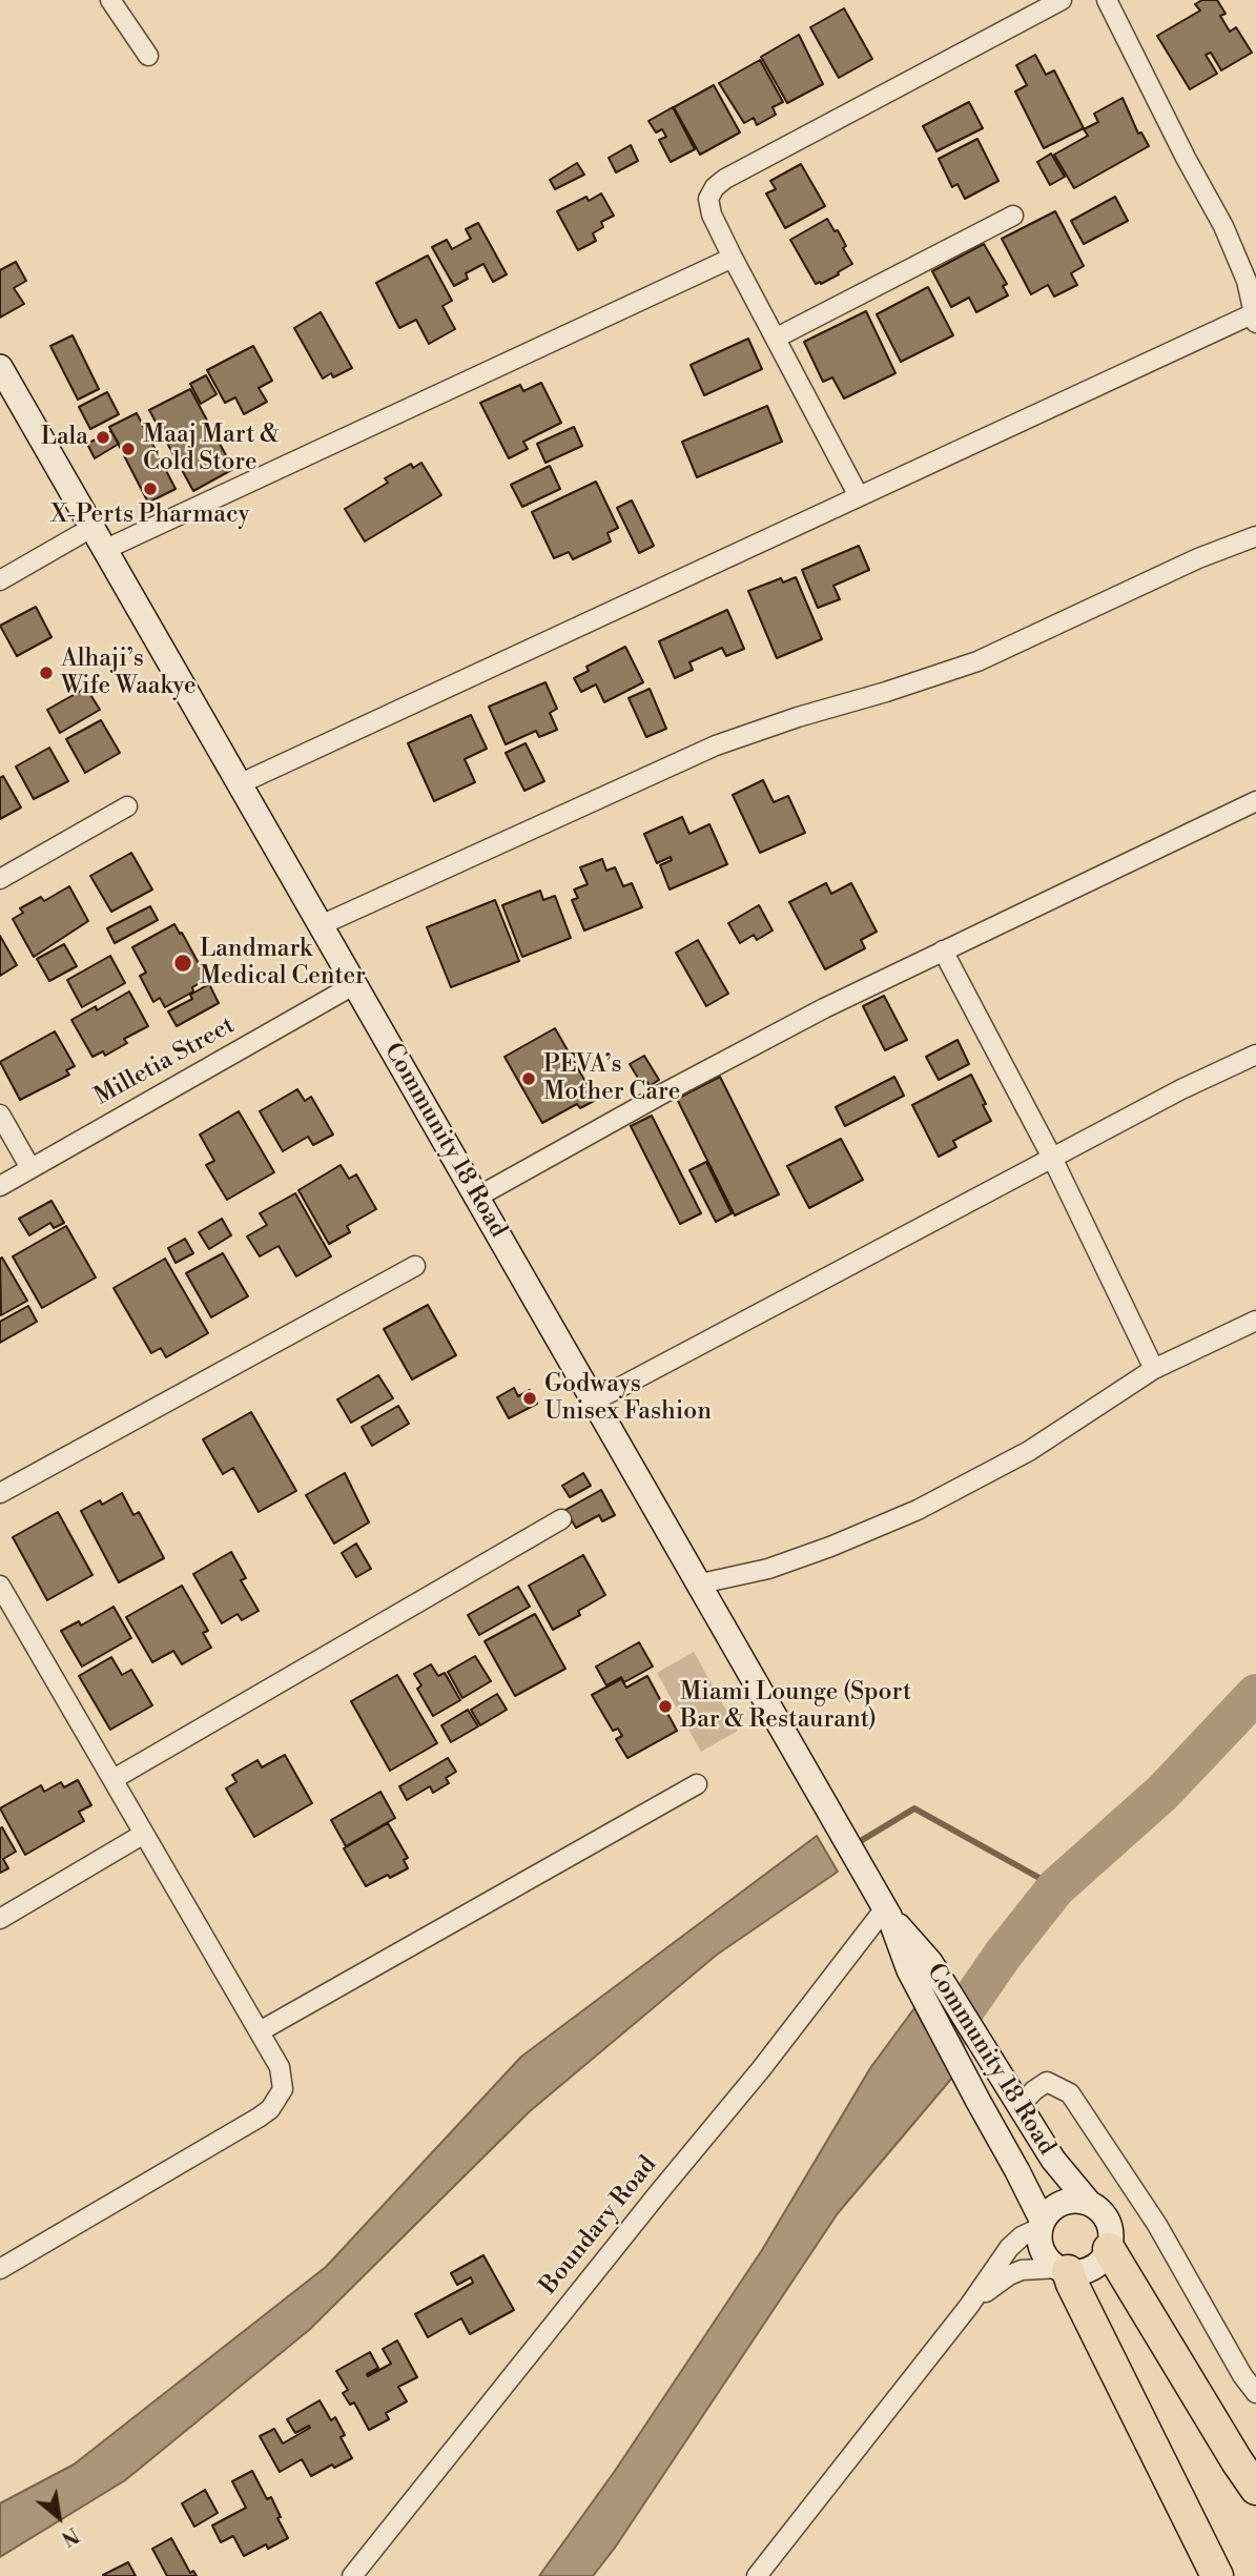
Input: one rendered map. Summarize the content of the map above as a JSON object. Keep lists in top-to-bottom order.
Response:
{
  "streets": {
    "main road": ["Community 18 Road"],
    "street": ["Milletia Street", "Boundary Road"]
  },
  "crossings": [
    ["Milletia Street", "Community 18 Road"],
    ["Community 18 Road", "Boundary Road"]
  ],
  "places": [
    "Lala",
    "Maaj Mart & Cold Store",
    "X-Perts Pharmacy",
    "Alhaji’s Wife Waakye",
    "Landmark Medical Center",
    "PEVA’s Mother Care",
    "Godways Unisex Fashion",
    "Miami Lounge (Sport Bar & Restaurant)"
  ],
  "north": "bottom right"
}
